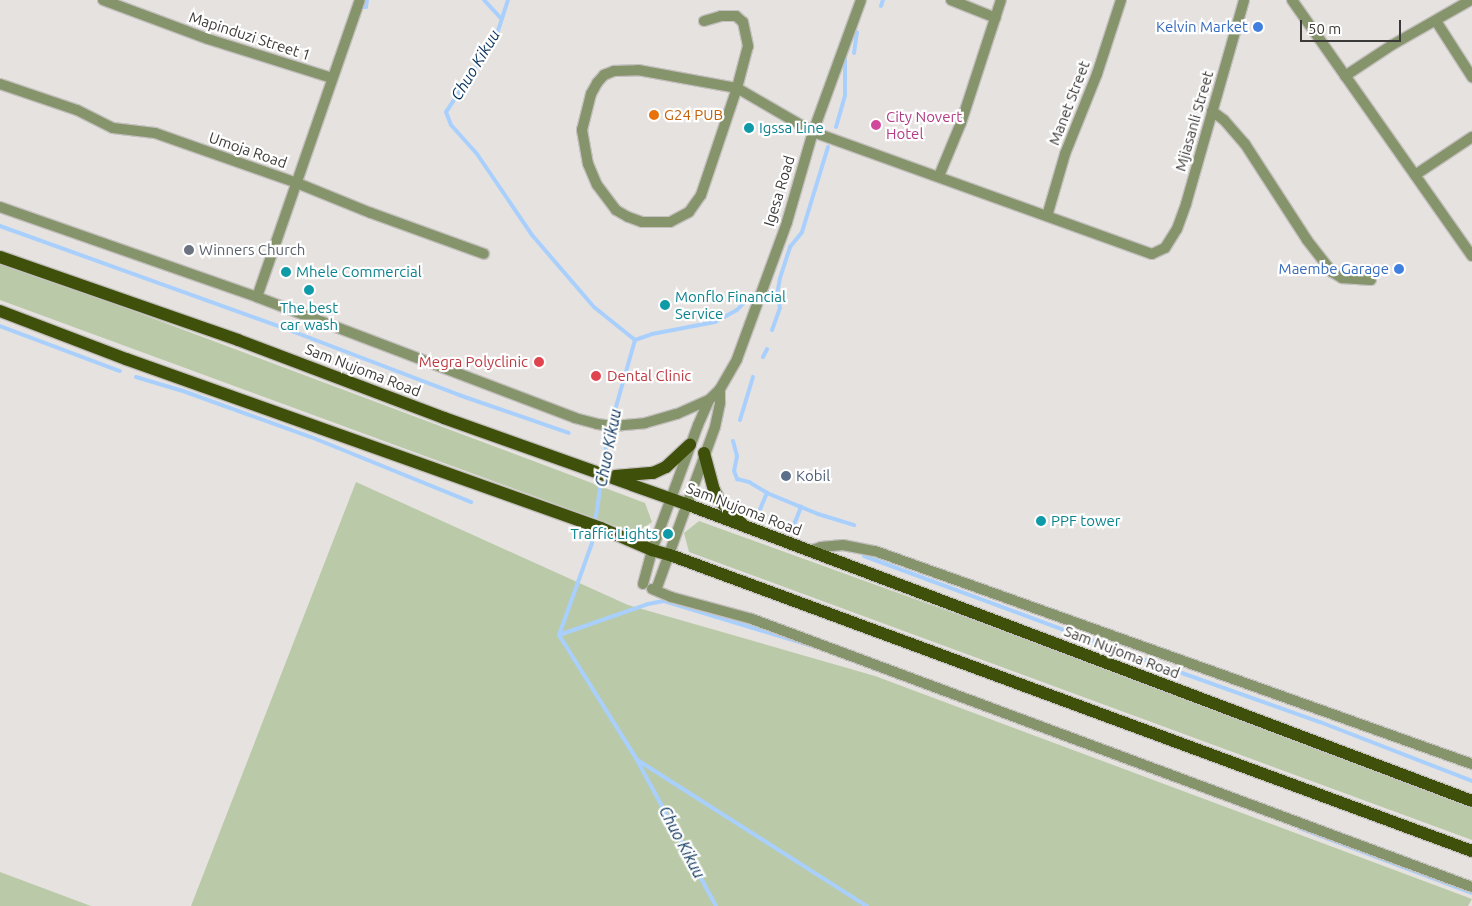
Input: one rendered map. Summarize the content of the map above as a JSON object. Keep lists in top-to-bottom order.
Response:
{
  "streets": {
    "main road": ["Sam Nujoma Road"],
    "street": [
      "Mapinduzi Street 1",
      "Manet Street",
      "Mjiasanli Street",
      "Umoja Road",
      "Igesa Road"
    ]
  },
  "crossings": [
    ["Manet Street", "Mjiasanli Street"],
    ["Igesa Road", "Sam Nujoma Road"]
  ],
  "water": ["Chuo Kikuu"],
  "places": [
    "Kelvin Market",
    "G24 PUB",
    "City Novert Hotel",
    "Igssa Line",
    "Winners Church",
    "Maembe Garage",
    "Mhele Commercial",
    "The best car wash",
    "Monflo Financial Service",
    "Megra Polyclinic",
    "Dental Clinic",
    "Kobil",
    "PPF tower",
    "Traffic Lights"
  ],
  "scale_bar": "50 m"
}
